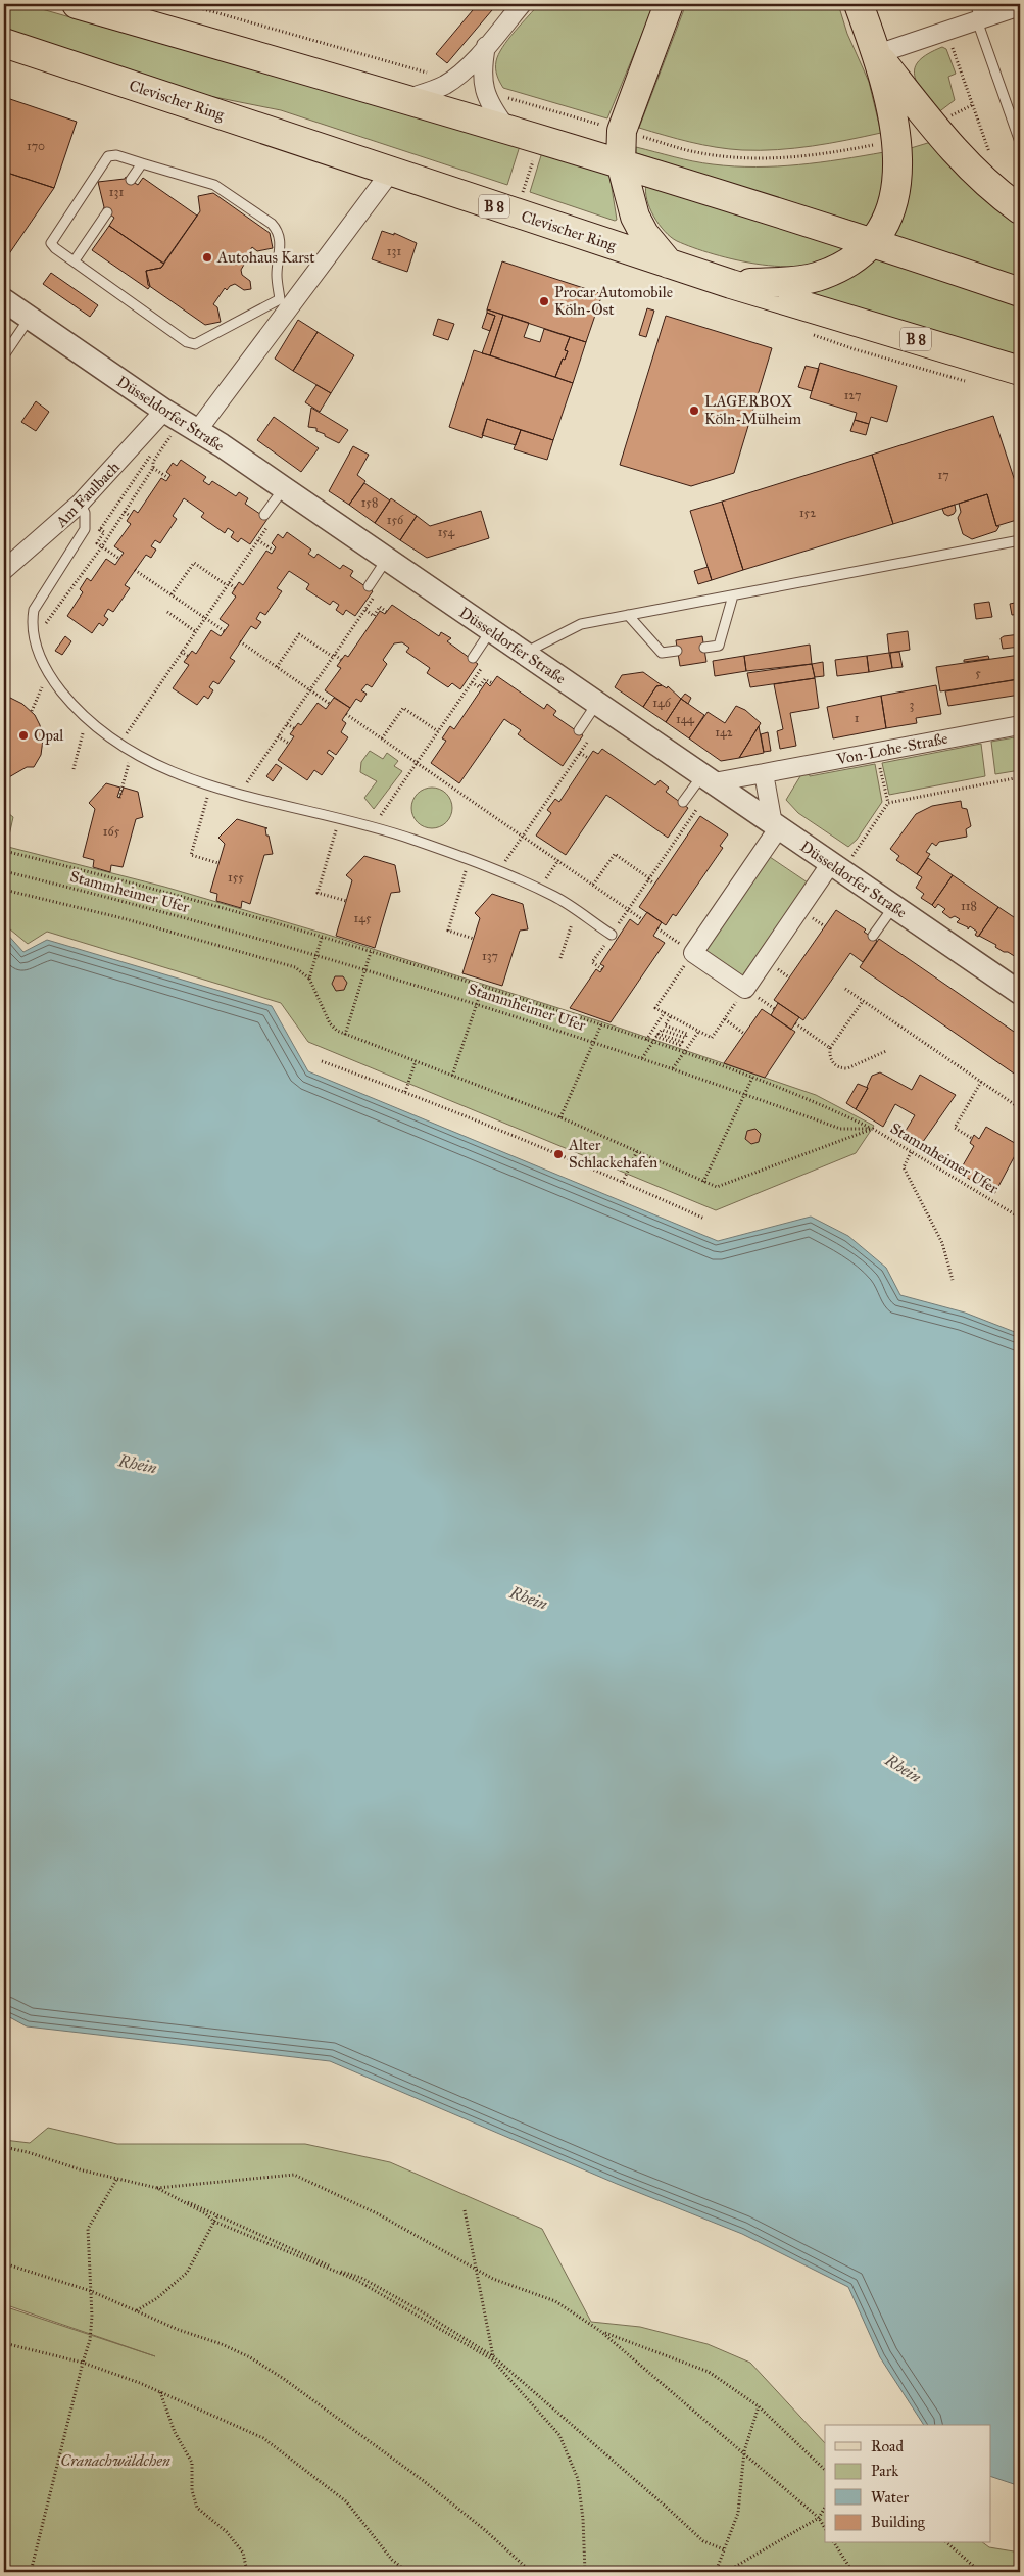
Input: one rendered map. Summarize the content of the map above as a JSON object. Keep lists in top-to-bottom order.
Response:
{
  "streets": {
    "main road": ["Clevischer Ring", "B 8"],
    "street": ["Düsseldorfer Straße", "Am Faulbach", "Von-Lohe-Straße"],
    "path": ["Stammheimer Ufer"]
  },
  "crossings": [
    ["Düsseldorfer Straße", "Am Faulbach"],
    ["Düsseldorfer Straße", "Von-Lohe-Straße"]
  ],
  "water": ["Rhein"],
  "parks": ["Cranachwäldchen"],
  "places": [
    "Autohaus Karst",
    "Procar Automobile Köln-Ost",
    "LAGERBOX Köln-Mülheim",
    "Opal",
    "Alter Schlackehafen"
  ],
  "house_numbers": [
    "170",
    "131",
    "131",
    "127",
    "17",
    "158",
    "152",
    "156",
    "154",
    "5",
    "146",
    "3",
    "1",
    "144",
    "142",
    "165",
    "155",
    "118",
    "145",
    "137"
  ],
  "legend": [
    "Road",
    "Park",
    "Water",
    "Building"
  ]
}
